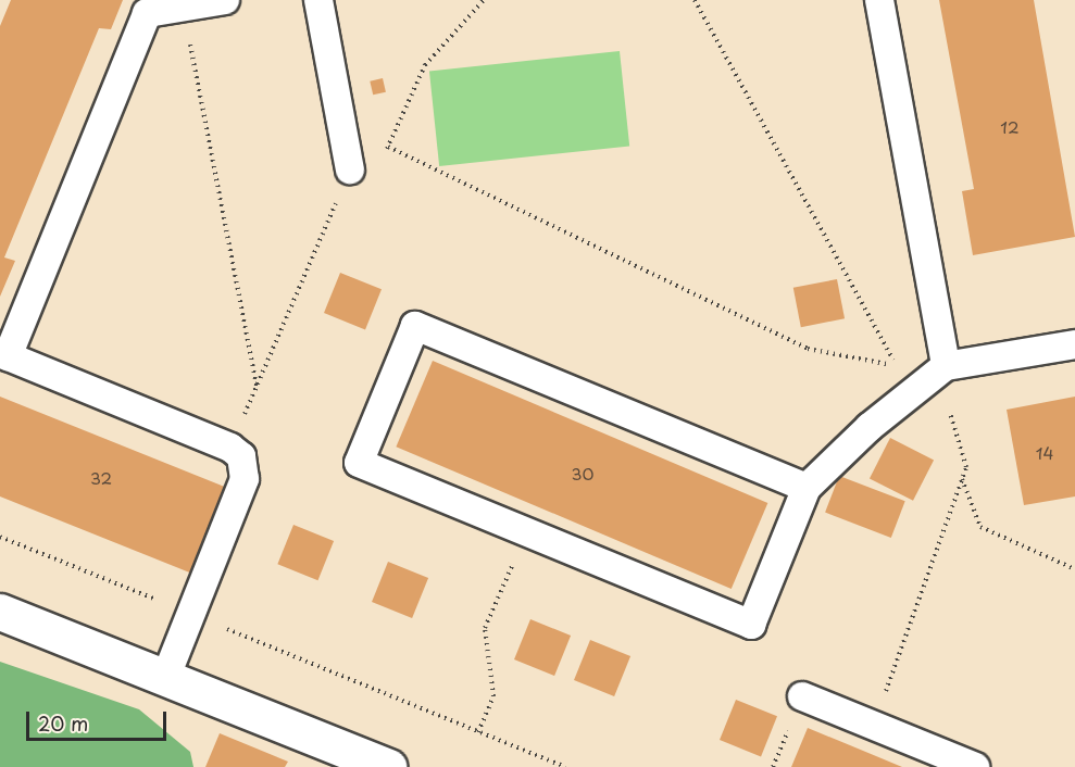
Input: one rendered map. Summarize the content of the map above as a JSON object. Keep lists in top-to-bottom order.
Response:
{
  "house_numbers": [
    "12",
    "14",
    "30",
    "32"
  ],
  "scale_bar": "20 m"
}
